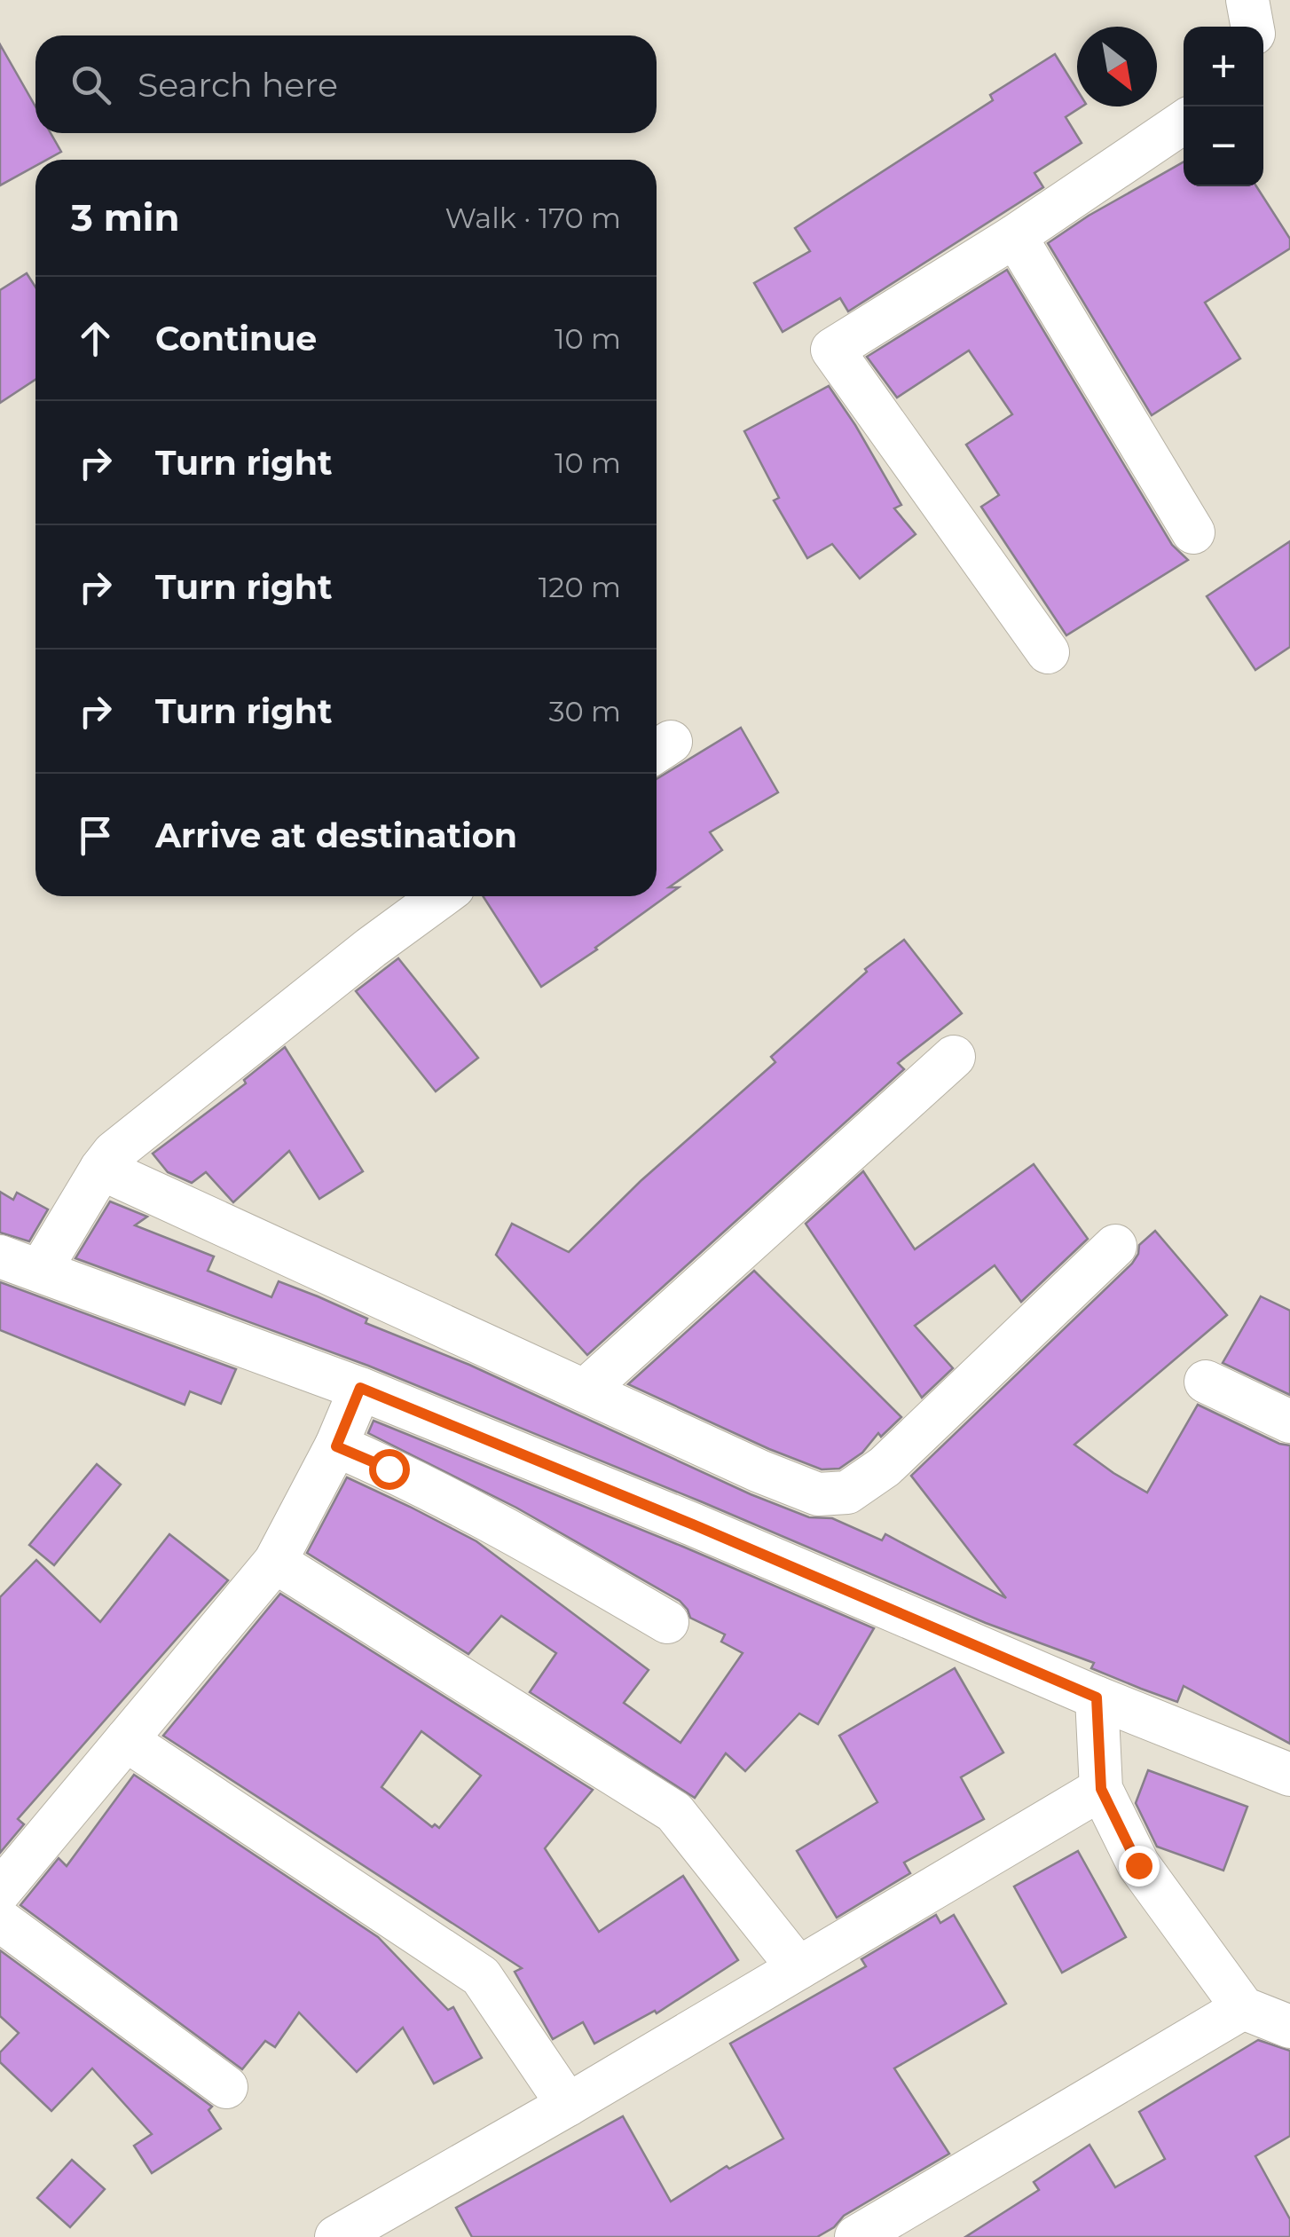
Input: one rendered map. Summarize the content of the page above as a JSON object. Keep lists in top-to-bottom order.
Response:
{
  "north": "bottom right",
  "page": {
    "map_buttons": ["+", "−"],
    "search": "Search here",
    "heading": ["3 min", "Walk · 170 m"],
    "list": [
      ["Continue", "10 m"],
      ["Turn right", "10 m"],
      ["Turn right", "120 m"],
      ["Turn right", "30 m"],
      "Arrive at destination"
    ]
  }
}
